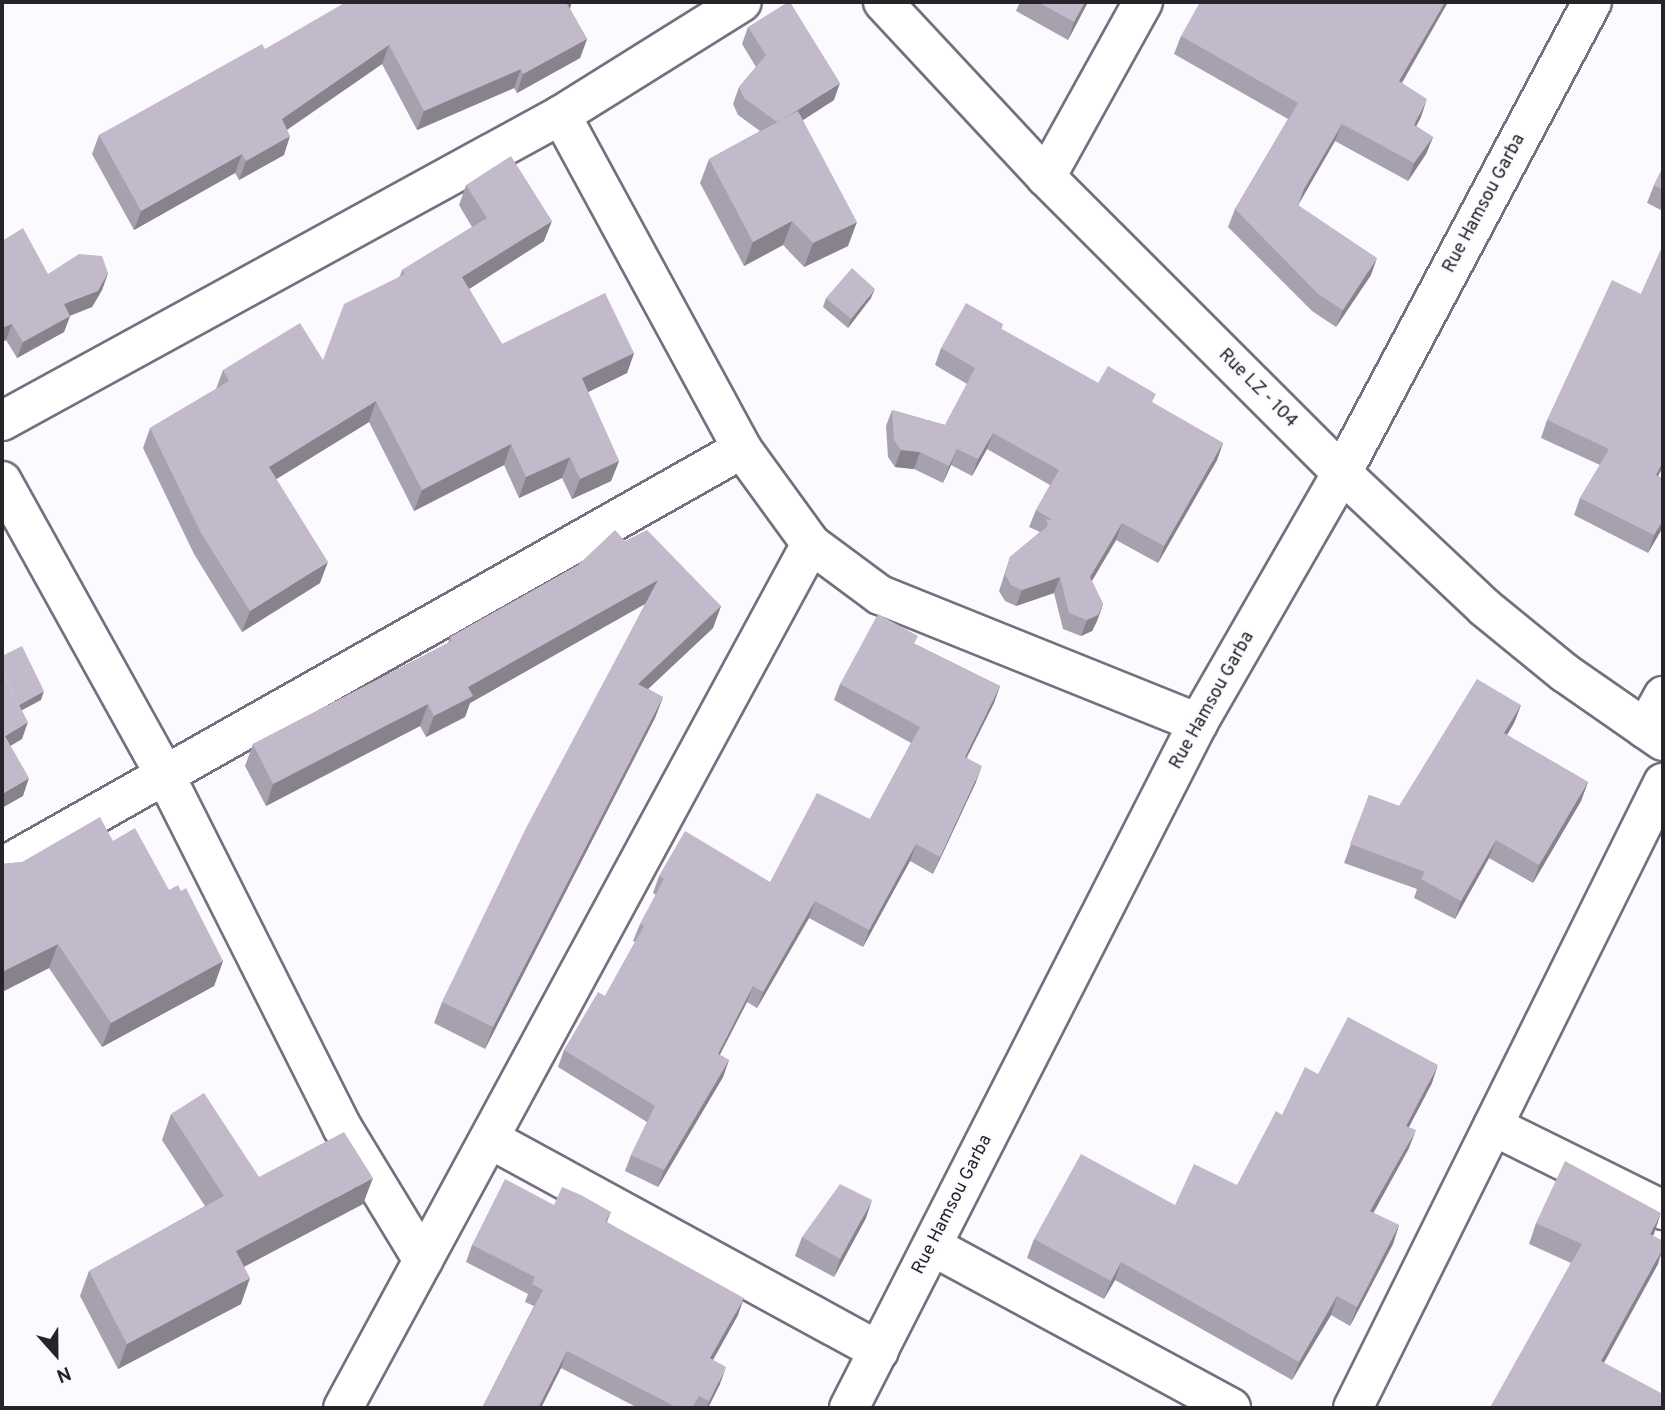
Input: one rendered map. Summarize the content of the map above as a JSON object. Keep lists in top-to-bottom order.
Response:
{
  "streets": {
    "street": ["Rue Hamsou Garba", "Rue LZ - 104"]
  },
  "crossings": [
    ["Rue Hamsou Garba", "Rue LZ - 104"]
  ],
  "north": "bottom"
}
